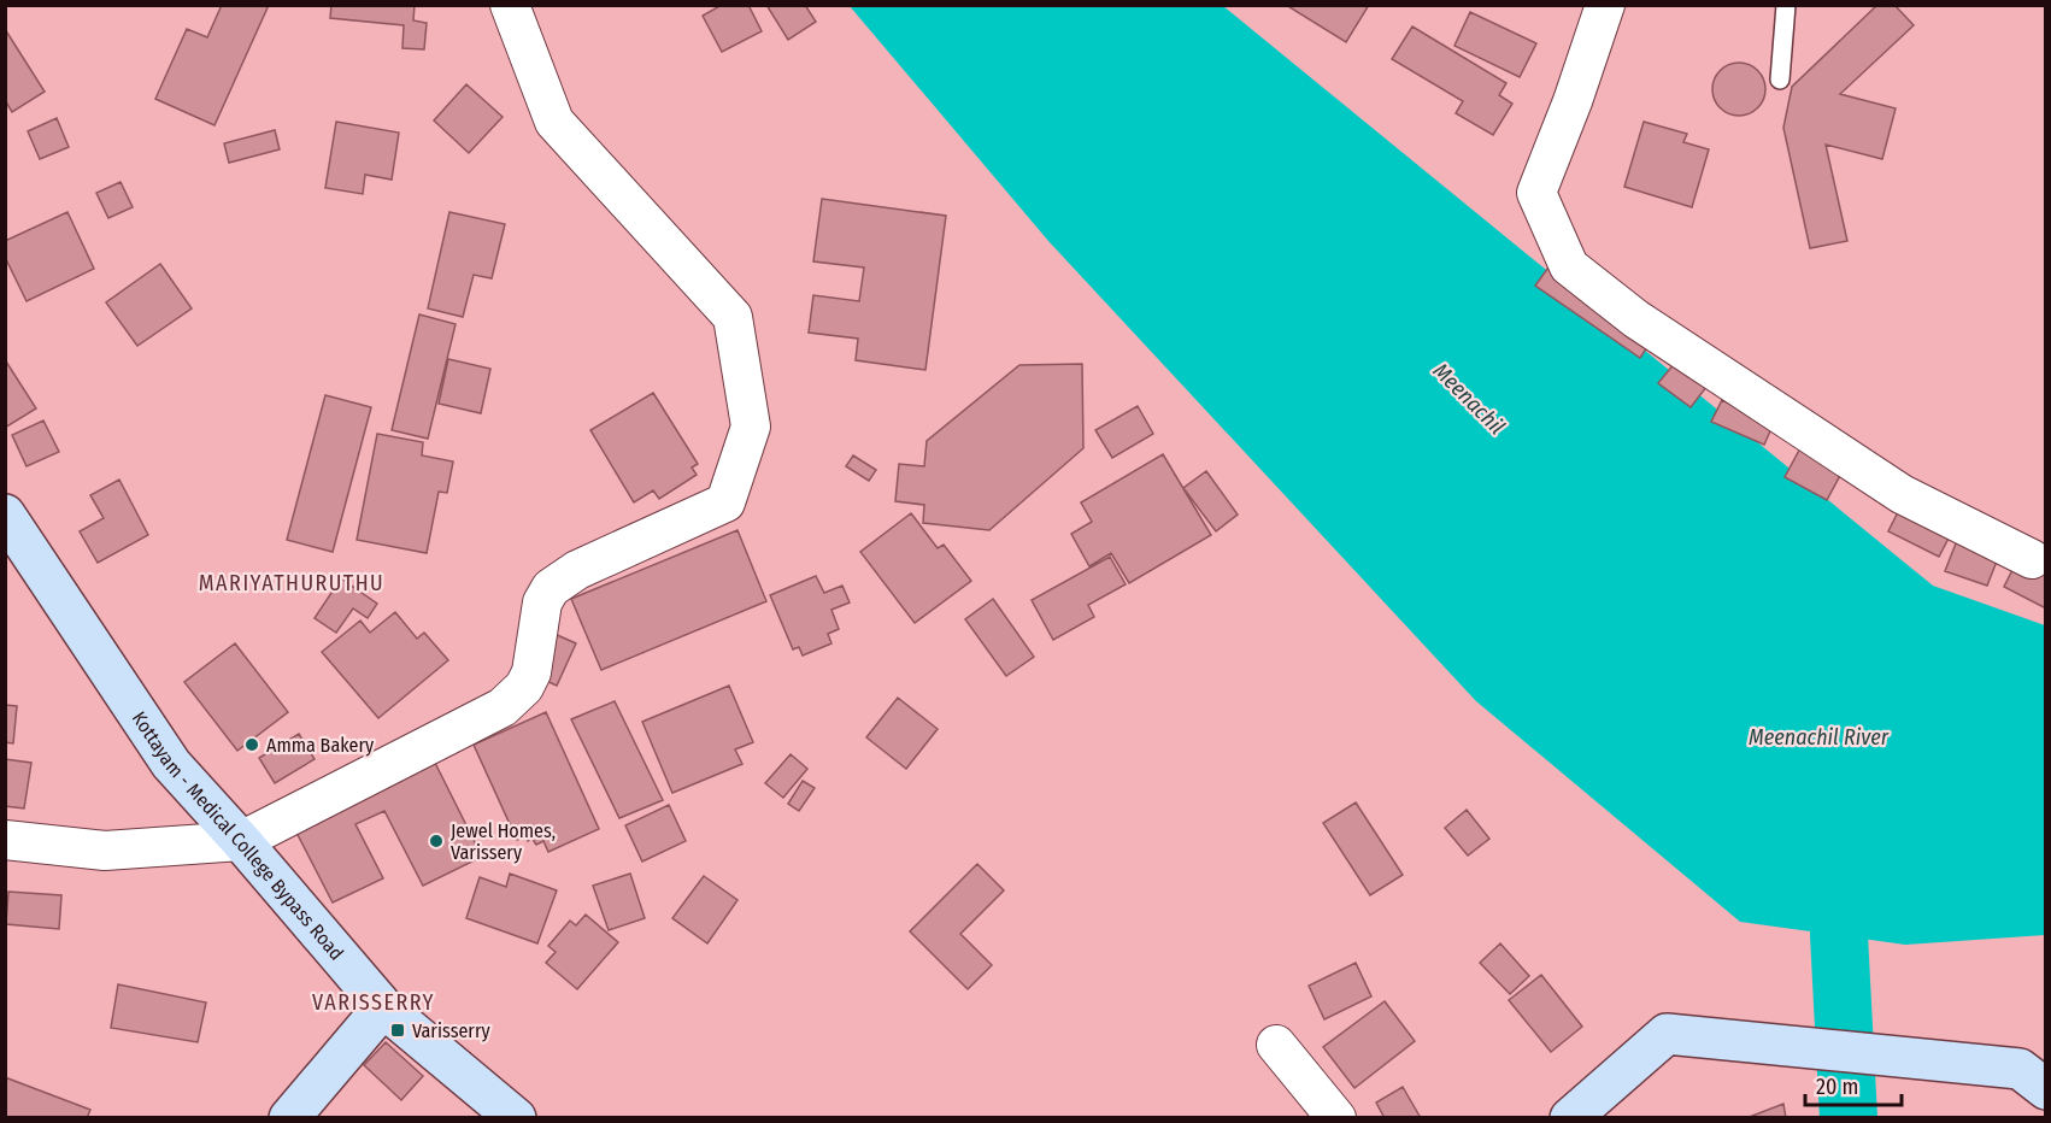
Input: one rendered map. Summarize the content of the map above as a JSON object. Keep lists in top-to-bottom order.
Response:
{
  "streets": {
    "main road": ["Kottayam - Medical College Bypass Road"]
  },
  "districts": ["MARIYATHURUTHU", "VARISSERRY"],
  "water": ["Meenachil", "Meenachil River"],
  "places": {
    "other": ["Amma Bakery", "Jewel Homes, Varissery"],
    "transit": ["Varisserry"]
  },
  "scale_bar": "20 m"
}
